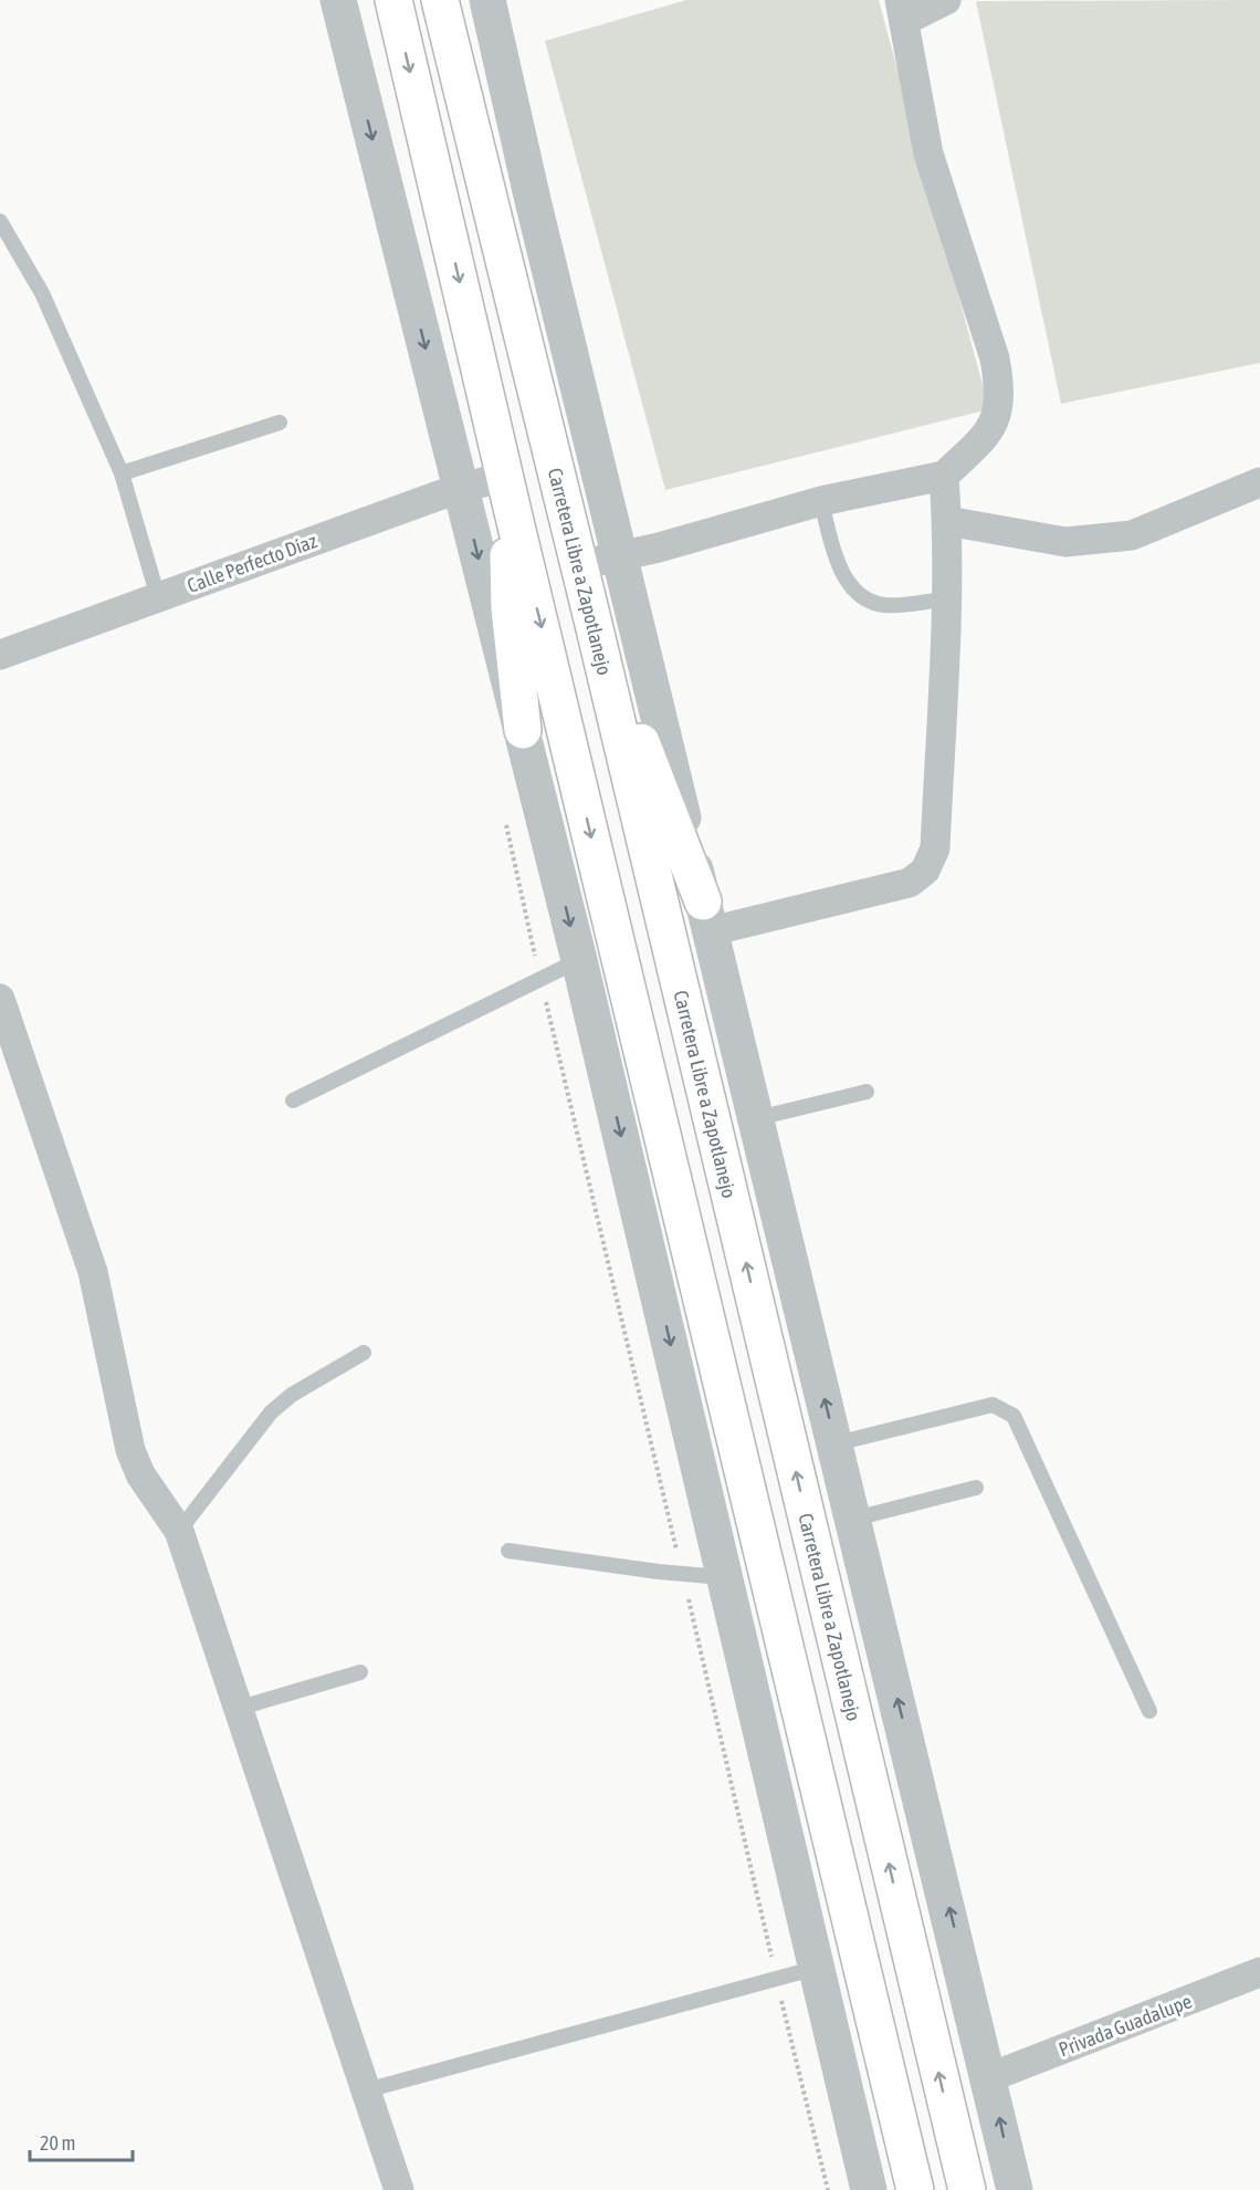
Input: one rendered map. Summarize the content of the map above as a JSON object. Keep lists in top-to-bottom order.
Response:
{
  "streets": {
    "main road": ["Carretera Libre a Zapotlanejo"],
    "street": ["Calle Perfecto Díaz", "Privada Guadalupe"]
  },
  "scale_bar": "20 m"
}
